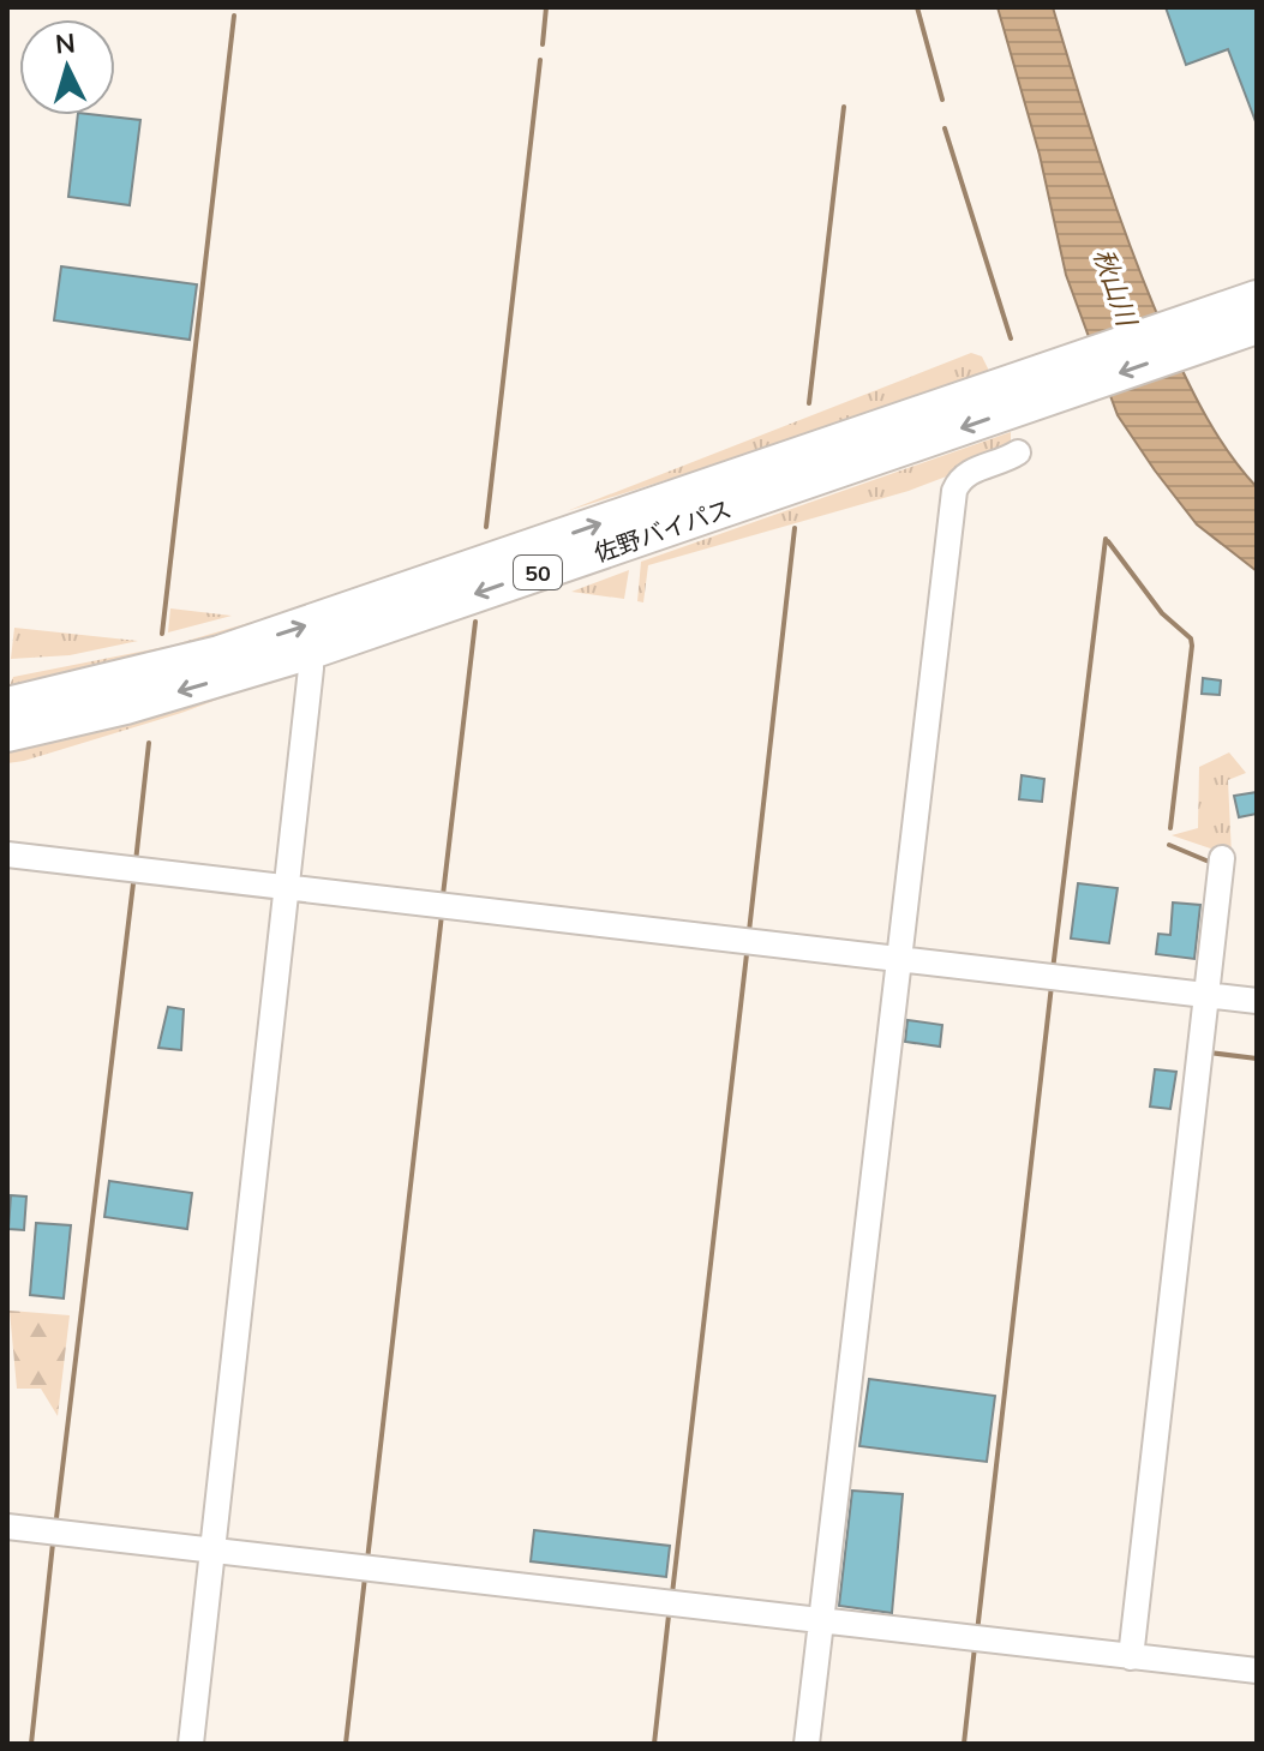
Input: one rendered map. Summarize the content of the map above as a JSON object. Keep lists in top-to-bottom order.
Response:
{
  "streets": {
    "highway": ["佐野バイパス", "50"]
  },
  "water": ["秋山川"],
  "north": "top"
}
